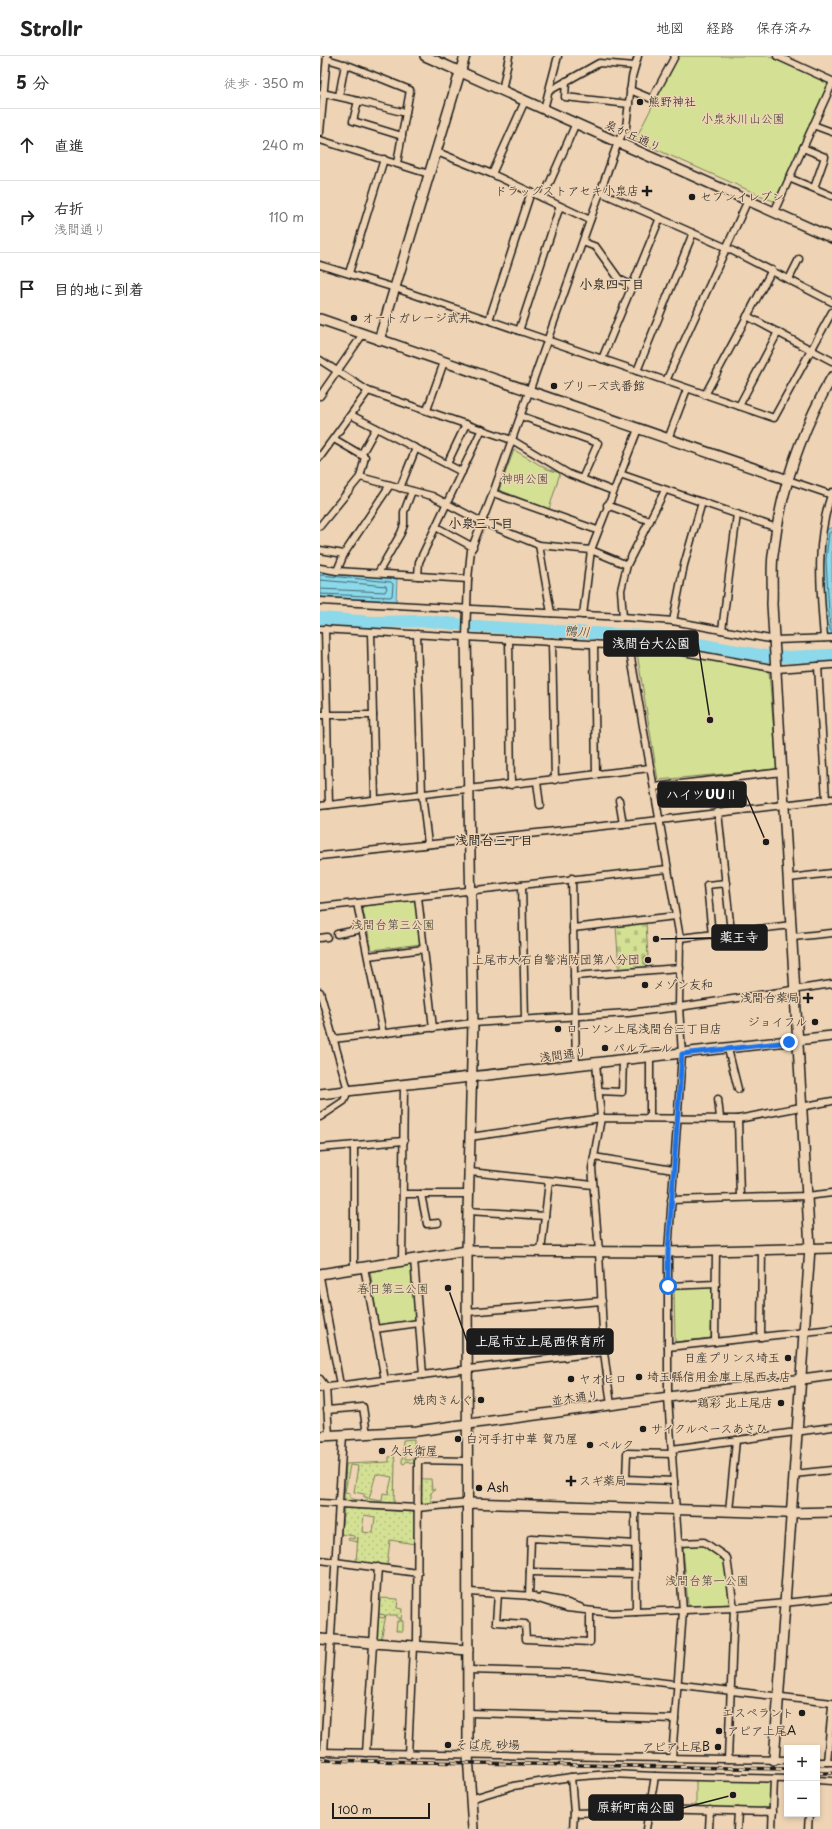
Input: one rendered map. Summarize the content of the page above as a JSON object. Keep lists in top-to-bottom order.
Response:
{
  "streets": {
    "street": ["泉が丘通り", "浅間通り", "並木通り"]
  },
  "districts": ["小泉四丁目", "小泉三丁目", "浅間台三丁目"],
  "water": ["鴨川"],
  "parks": [
    "小泉氷川山公園",
    "神明公園",
    "浅間台第三公園",
    "春日第三公園",
    "浅間台第一公園"
  ],
  "places": {
    "other": [
      "熊野神社",
      "セブンイレブン",
      "オートガレージ武井",
      "ブリーズ弐番館",
      "浅間台大公園",
      "ハイツUUⅡ",
      "薬王寺",
      "上尾市大石自警消防団第八分団",
      "メゾン友和",
      "ジョイフル",
      "ローソン上尾浅間台三丁目店",
      "パルテール",
      "上尾市立上尾西保育所",
      "日産プリンス埼玉",
      "埼玉縣信用金庫上尾西支店",
      "ヤオヒロ",
      "焼肉きんぐ",
      "鶏彩 北上尾店",
      "サイクルベースあさひ",
      "白河手打中華 賀乃屋",
      "ベルク",
      "久兵衛屋",
      "Ash",
      "エスペラント",
      "アピア上尾A",
      "そば虎 砂場",
      "アピア上尾B",
      "原新町南公園"
    ],
    "health": ["ドラッグストアセキ小泉店", "浅間台薬局", "スギ薬局"]
  },
  "scale_bar": "100 m",
  "page": {
    "header": "Strollr",
    "nav": ["地図", "経路", "保存済み"],
    "heading": ["5 分", "徒歩 · 350 m"],
    "list": [
      ["直進", "240 m"],
      ["右折", "浅間通り", "110 m"],
      "目的地に到着"
    ],
    "map_buttons": ["+", "−"],
    "scale": "100 m"
  }
}
